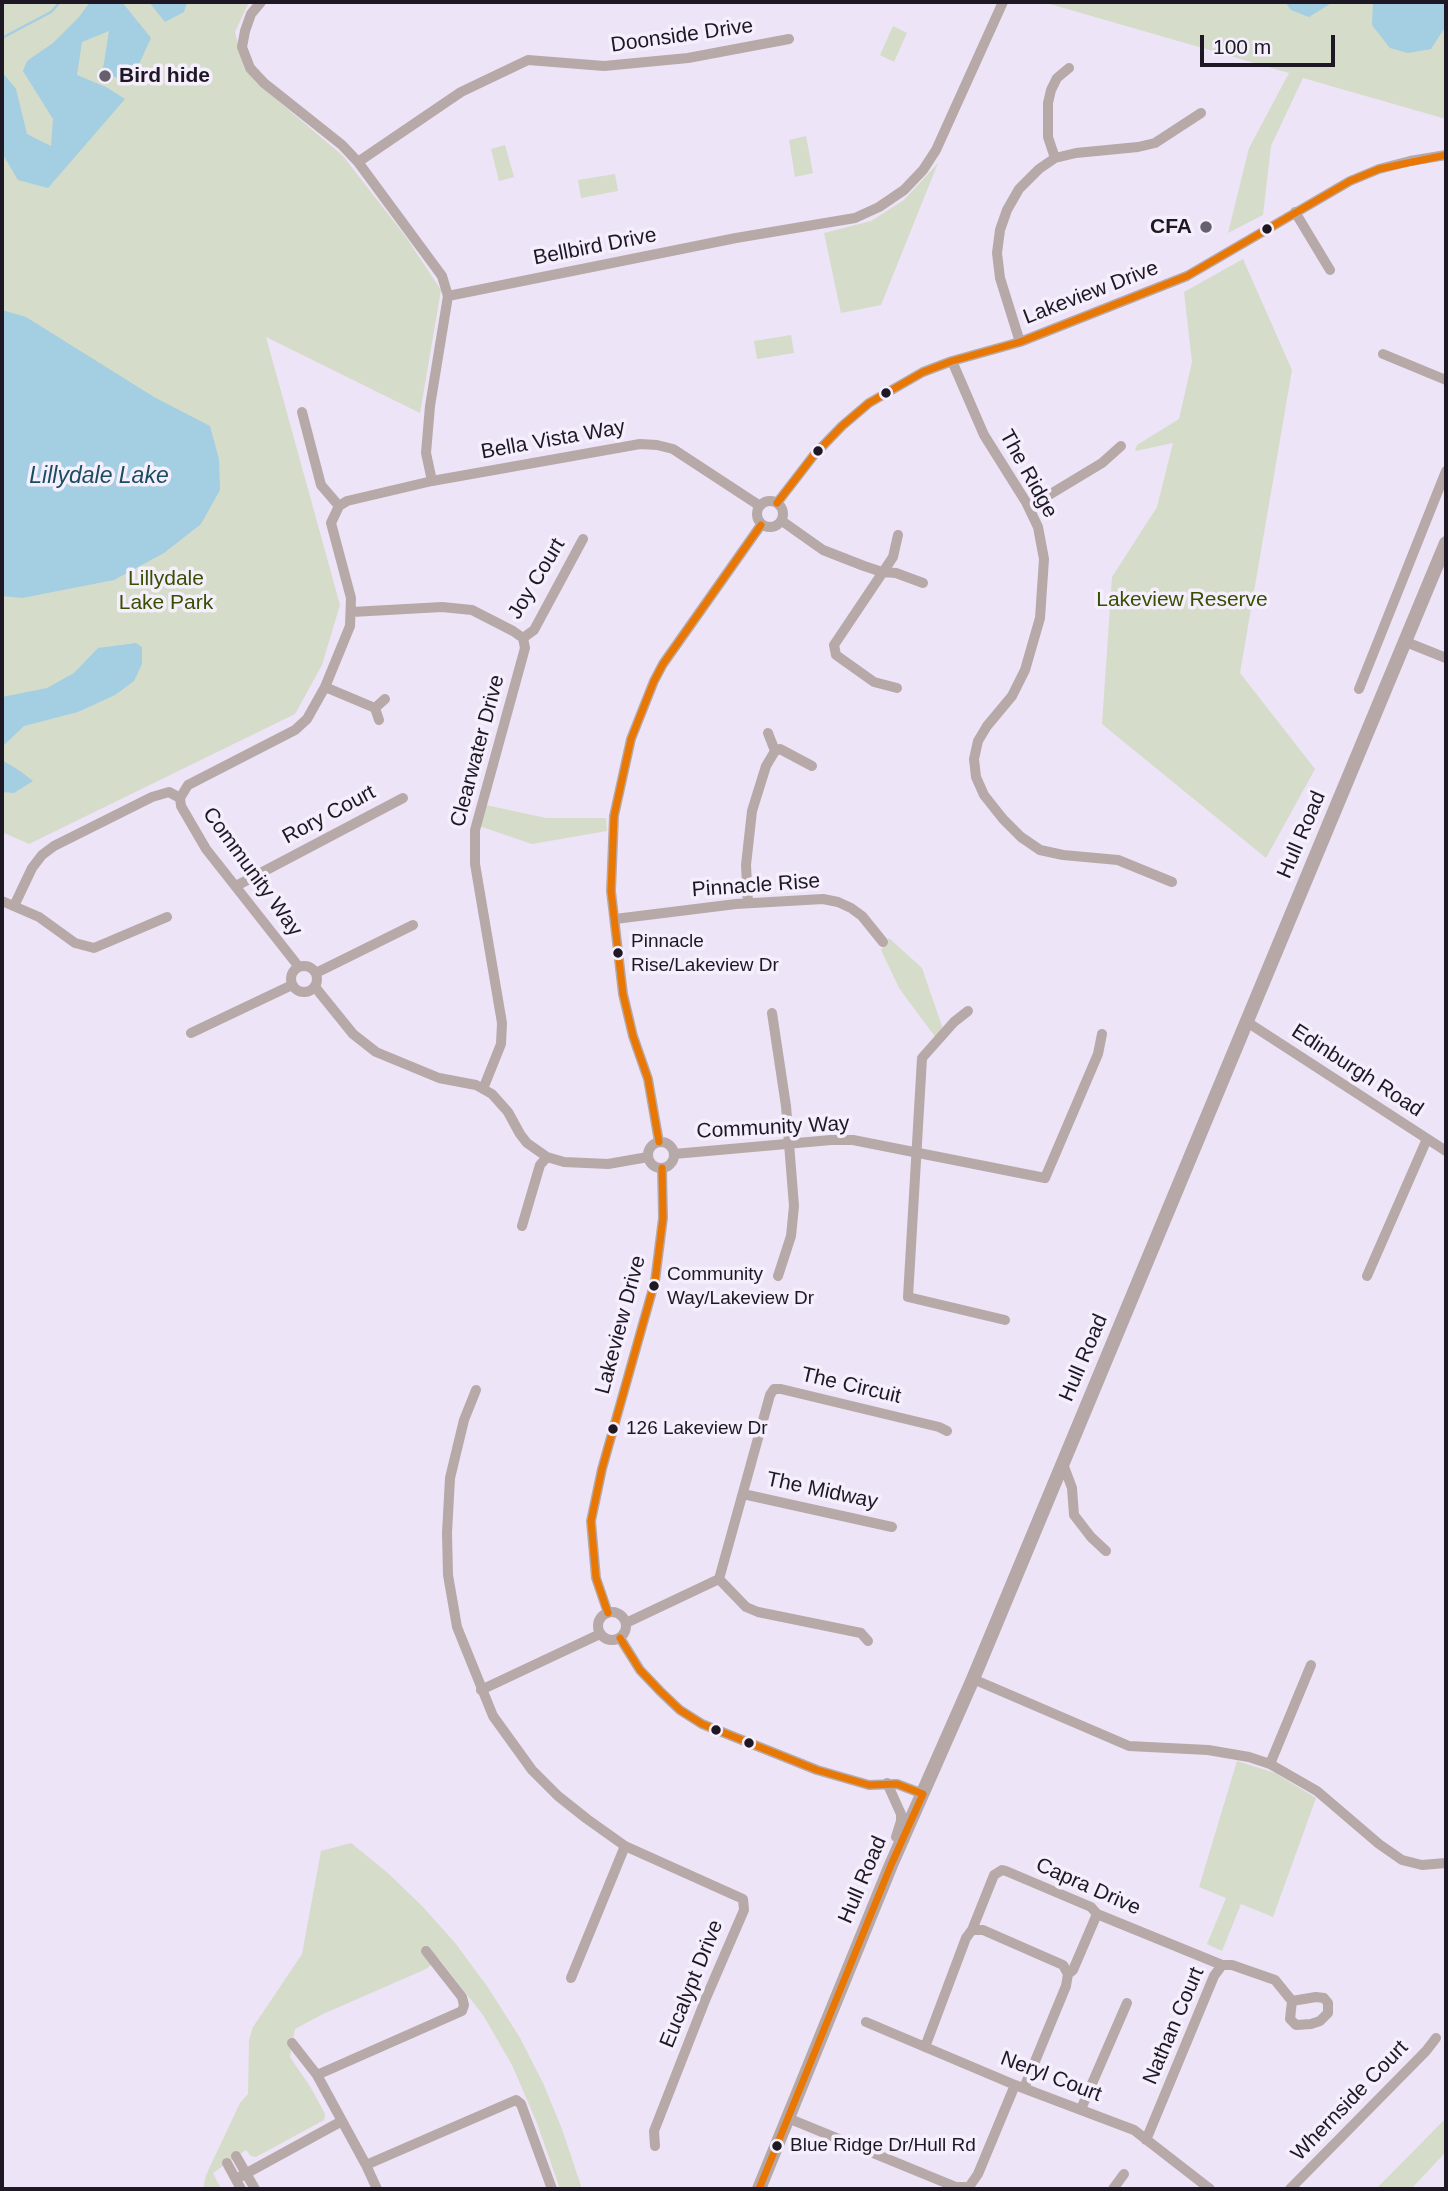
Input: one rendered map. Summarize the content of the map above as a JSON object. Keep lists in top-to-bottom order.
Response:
{
  "streets": {
    "main road": ["Hull Road"],
    "street": [
      "Doonside Drive",
      "Bellbird Drive",
      "Lakeview Drive",
      "Bella Vista Way",
      "The Ridge",
      "Joy Court",
      "Clearwater Drive",
      "Rory Court",
      "Community Way",
      "Pinnacle Rise",
      "Edinburgh Road",
      "The Circuit",
      "The Midway",
      "Capra Drive",
      "Eucalypt Drive",
      "Nathan Court",
      "Neryl Court",
      "Whernside Court"
    ]
  },
  "crossings": [
    ["Lakeview Drive", "Bella Vista Way"],
    ["Lakeview Drive", "The Ridge"],
    ["Lakeview Drive", "Community Way"],
    ["Joy Court", "Clearwater Drive"],
    ["Rory Court", "Community Way"],
    ["Hull Road", "Edinburgh Road"],
    ["The Circuit", "The Midway"],
    ["Capra Drive", "Nathan Court"],
    ["Nathan Court", "Neryl Court"]
  ],
  "water": ["Lillydale Lake"],
  "parks": ["Lillydale Lake Park", "Lakeview Reserve"],
  "places": [
    "Bird hide",
    "CFA",
    "Pinnacle Rise/Lakeview Dr",
    "Community Way/Lakeview Dr",
    "126 Lakeview Dr",
    "Blue Ridge Dr/Hull Rd"
  ],
  "scale_bar": "100 m"
}
